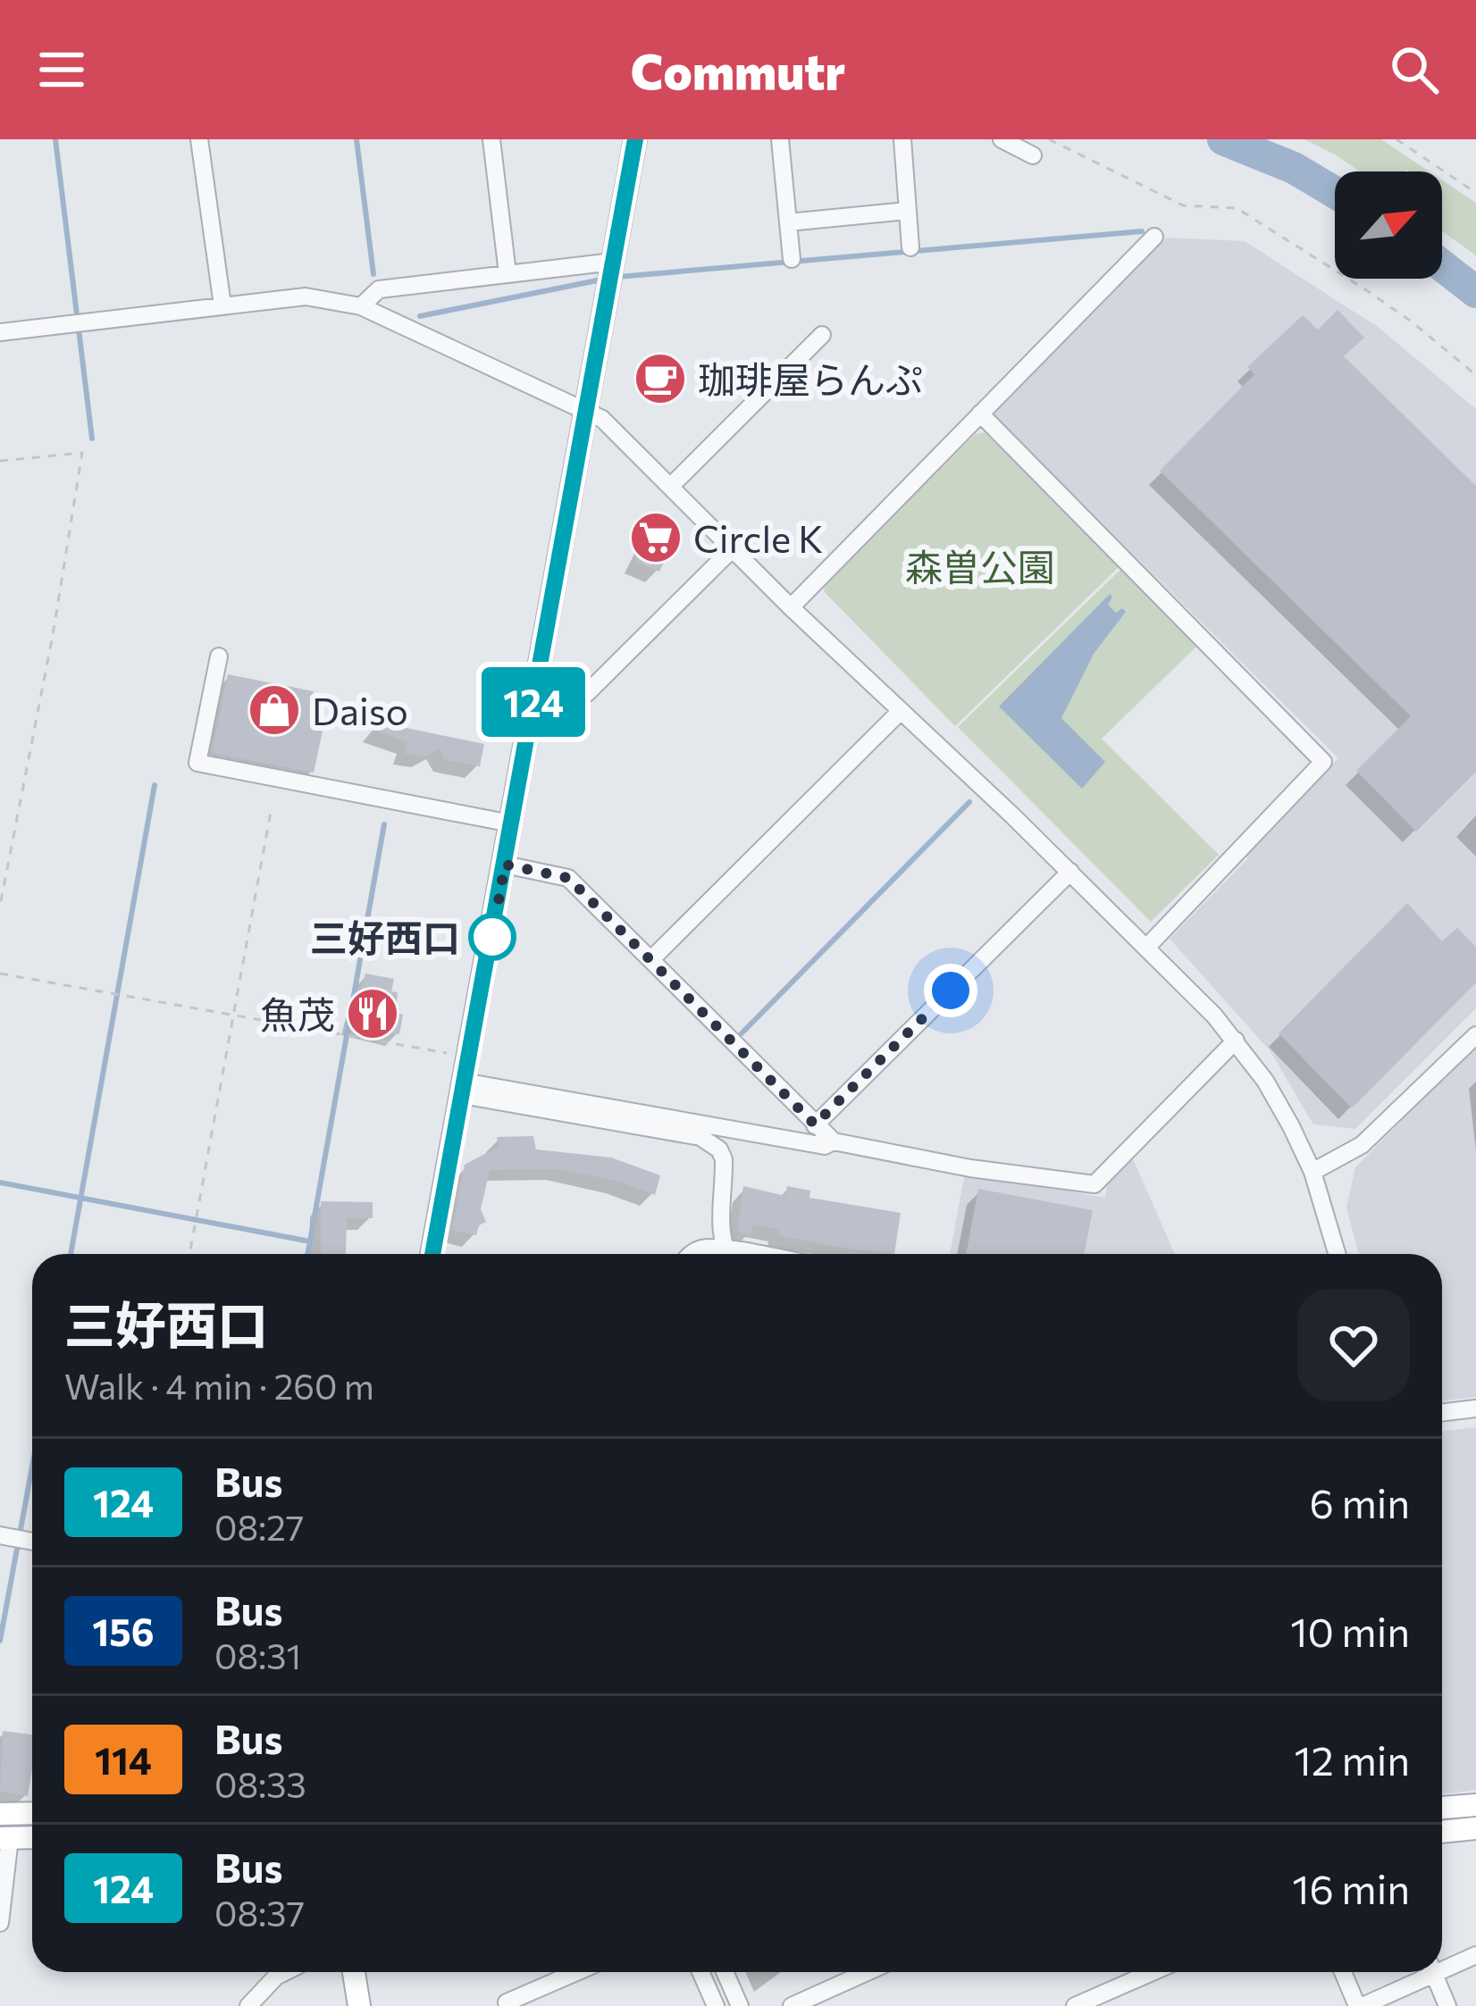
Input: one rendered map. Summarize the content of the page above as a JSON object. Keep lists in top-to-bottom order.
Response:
{
  "parks": ["森曽公園"],
  "places": {
    "cafe": ["珈琲屋らんぷ"],
    "supermarket": ["Circle K"],
    "shop": ["Daiso"],
    "other": ["三好西口"],
    "restaurant": ["魚茂"]
  },
  "lines": ["bus line 124"],
  "north": "top right",
  "page": {
    "header": "Commutr",
    "on_map": "124",
    "heading": ["三好西口", "Walk · 4 min · 260 m"],
    "list": [
      {
        "mark": "124",
        "name": "Bus",
        "note": "08:27",
        "value": "6 min"
      },
      {
        "mark": "156",
        "name": "Bus",
        "note": "08:31",
        "value": "10 min"
      },
      {
        "mark": "114",
        "name": "Bus",
        "note": "08:33",
        "value": "12 min"
      },
      {
        "mark": "124",
        "name": "Bus",
        "note": "08:37",
        "value": "16 min"
      }
    ]
  }
}
